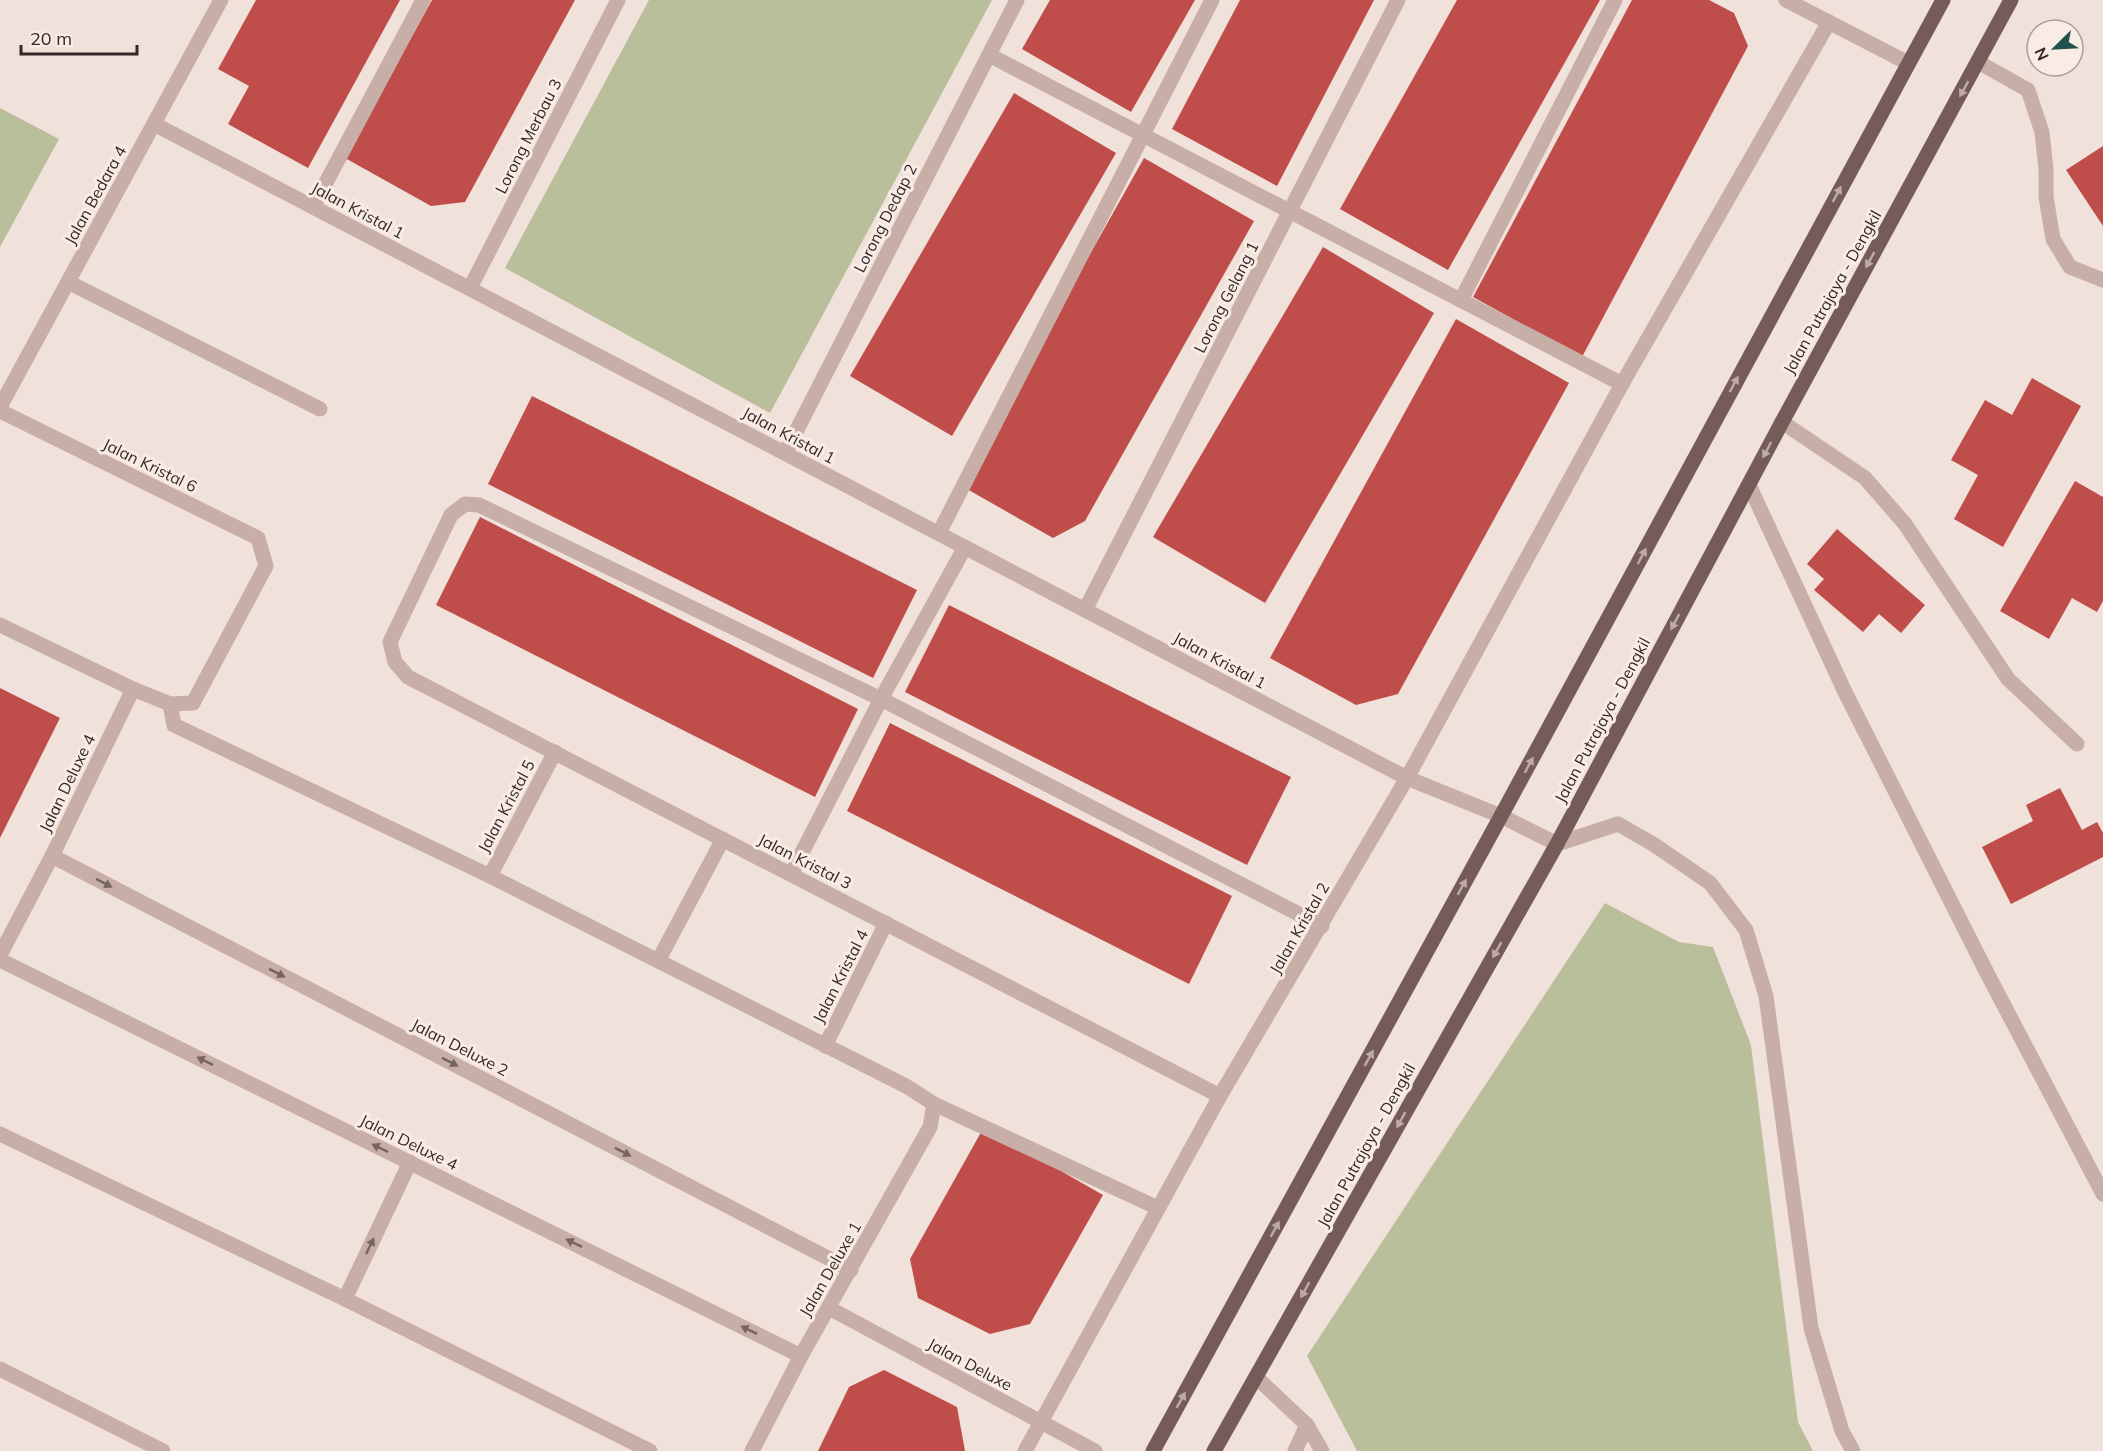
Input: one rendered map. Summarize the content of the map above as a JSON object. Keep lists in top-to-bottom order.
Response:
{
  "streets": {
    "main road": ["Jalan Putrajaya - Dengkil"],
    "street": [
      "Lorong Merbau 3",
      "Jalan Bedara 4",
      "Jalan Kristal 1",
      "Lorong Dedap 2",
      "Lorong Gelang 1",
      "Jalan Kristal 6",
      "Jalan Deluxe 4",
      "Jalan Kristal 5",
      "Jalan Kristal 3",
      "Jalan Kristal 2",
      "Jalan Kristal 4",
      "Jalan Deluxe 2",
      "Jalan Deluxe 1",
      "Jalan Deluxe"
    ]
  },
  "crossings": [
    ["Lorong Merbau 3", "Jalan Kristal 1"],
    ["Jalan Bedara 4", "Jalan Kristal 1"],
    ["Jalan Bedara 4", "Jalan Kristal 6"],
    ["Jalan Kristal 1", "Lorong Dedap 2"],
    ["Jalan Kristal 1", "Jalan Putrajaya - Dengkil"],
    ["Jalan Kristal 1", "Lorong Gelang 1"],
    ["Jalan Kristal 1", "Jalan Kristal 2"],
    ["Jalan Deluxe 4", "Jalan Deluxe 2"],
    ["Jalan Deluxe 4", "Jalan Deluxe 1"],
    ["Jalan Kristal 5", "Jalan Kristal 3"],
    ["Jalan Kristal 3", "Jalan Kristal 2"],
    ["Jalan Kristal 3", "Jalan Kristal 4"],
    ["Jalan Kristal 2", "Jalan Deluxe"],
    ["Jalan Deluxe 2", "Jalan Deluxe 1"],
    ["Jalan Deluxe 1", "Jalan Deluxe"]
  ],
  "one_way": ["Jalan Deluxe 4", "Jalan Deluxe 2"],
  "scale_bar": "20 m",
  "north": "bottom left"
}
